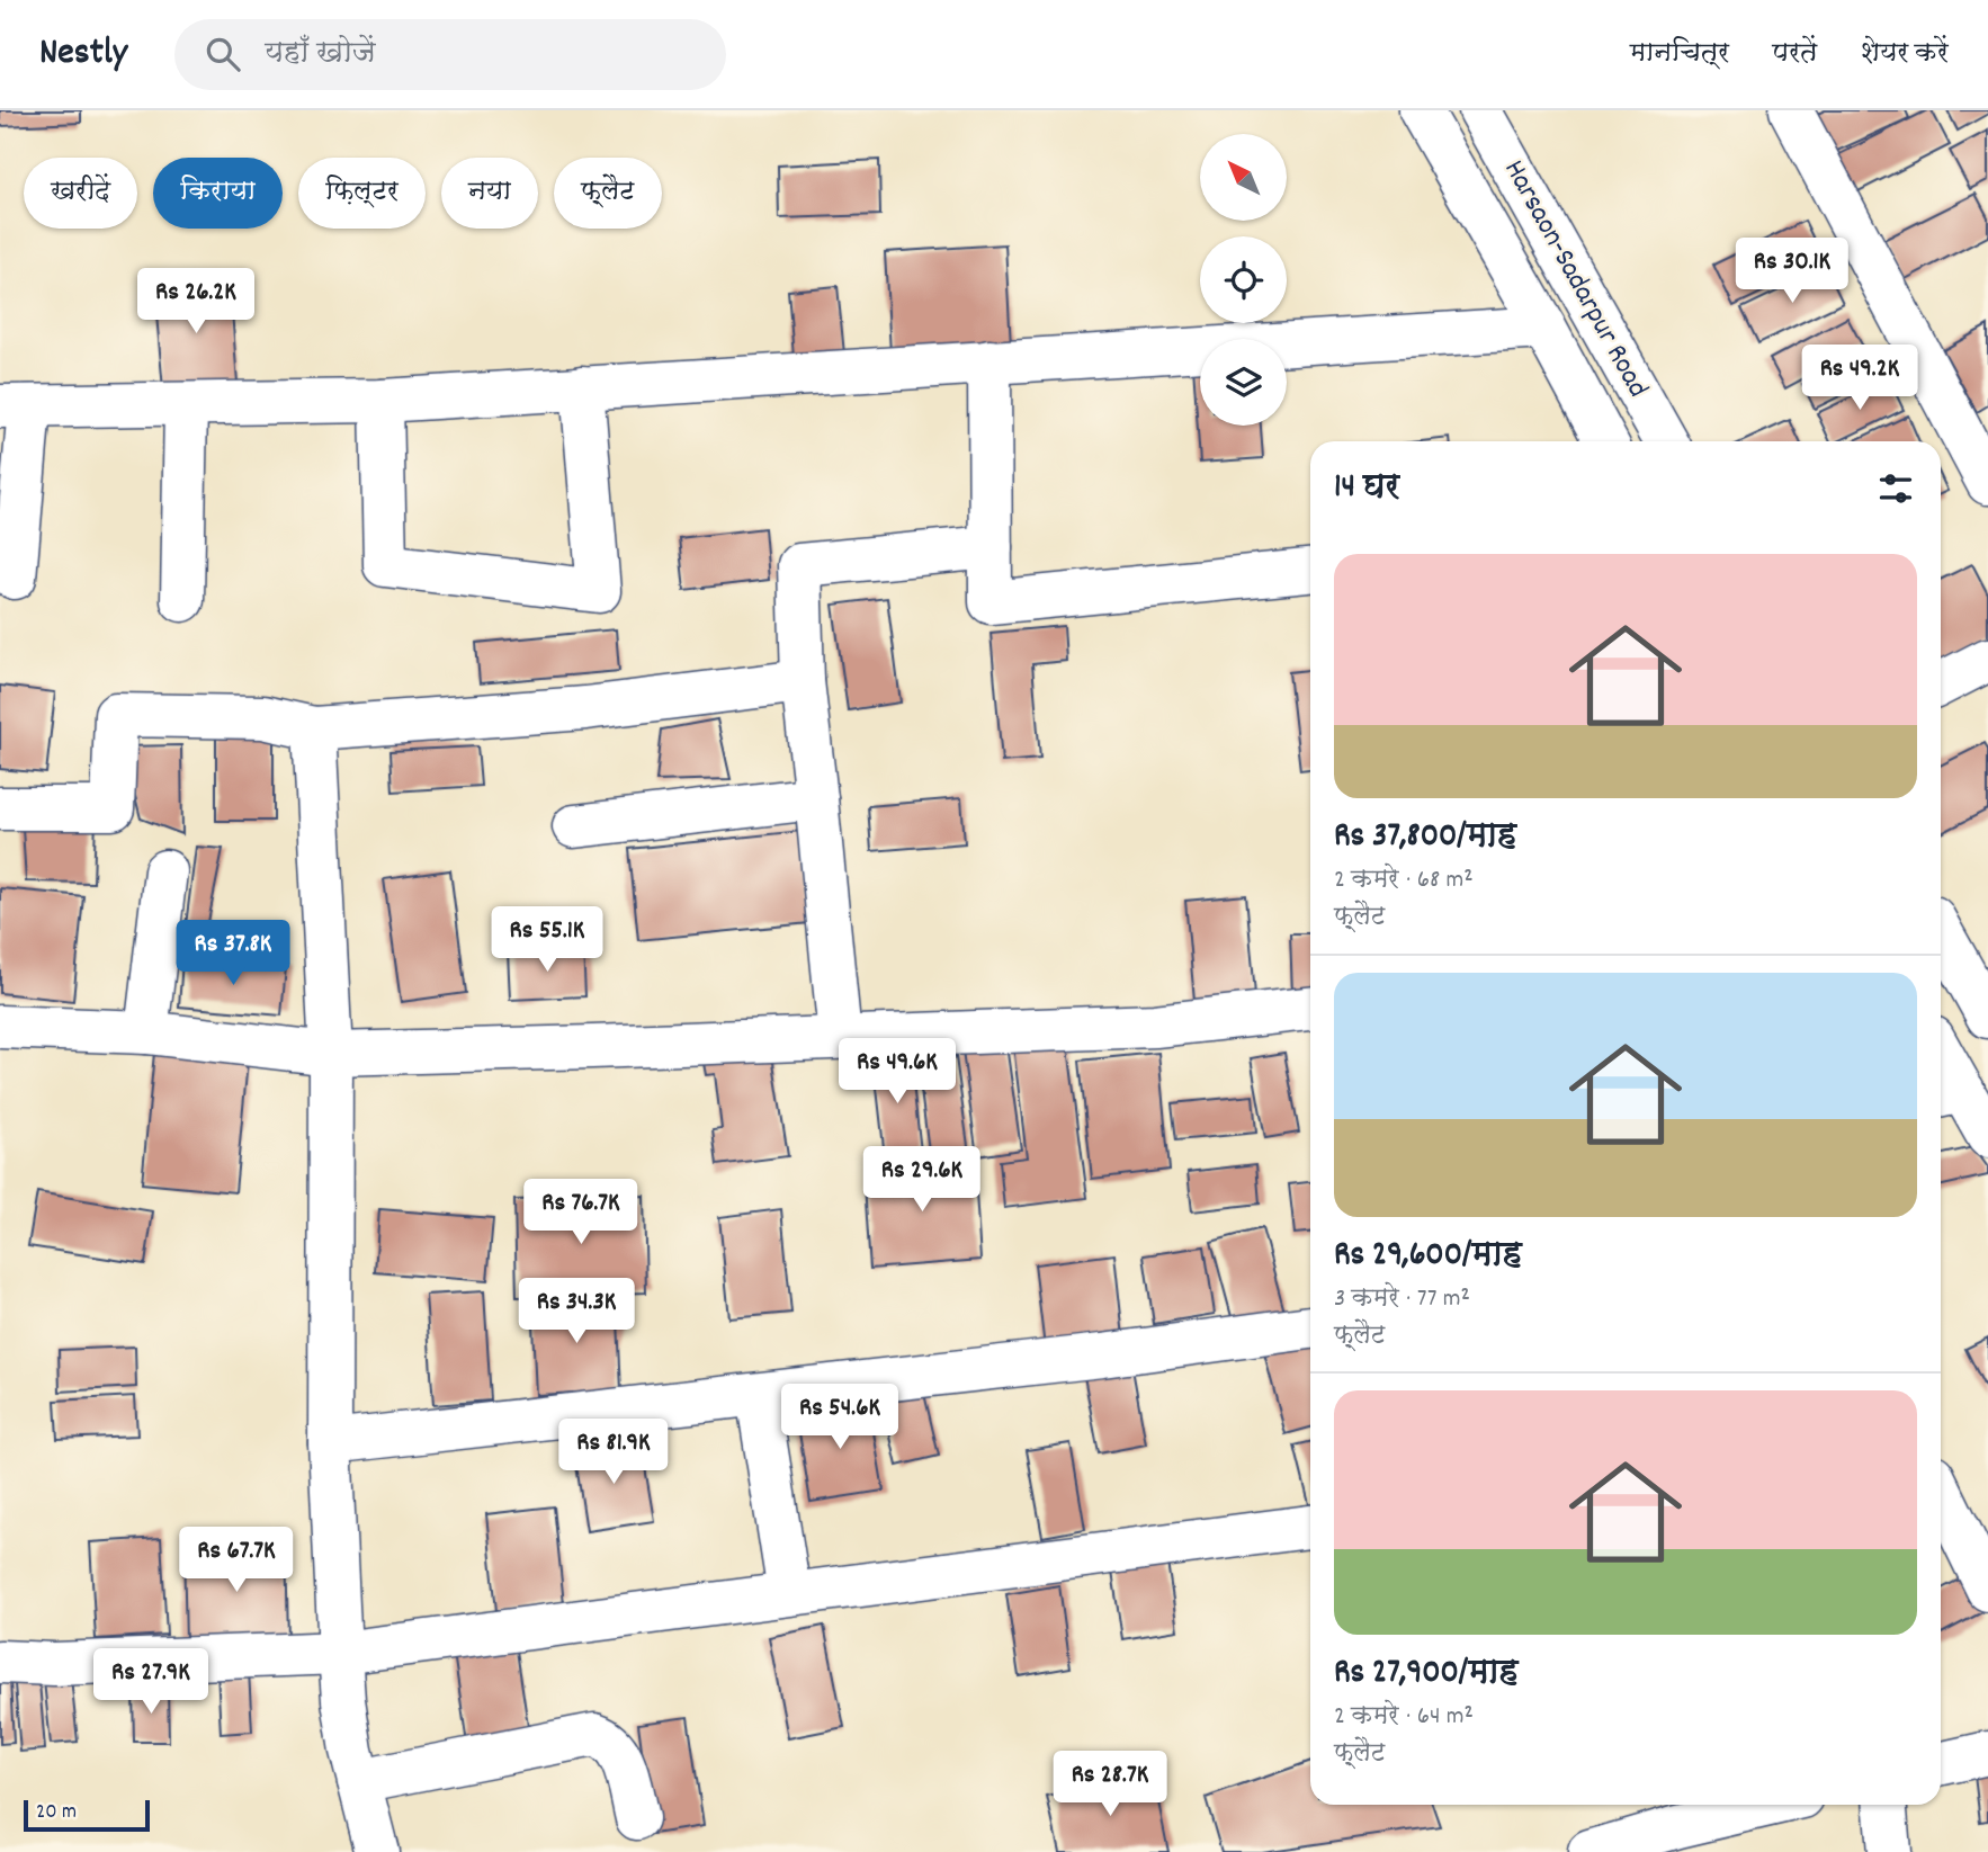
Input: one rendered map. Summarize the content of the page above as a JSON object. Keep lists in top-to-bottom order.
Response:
{
  "streets": {
    "street": ["Harsaon-Sadarpur Road"]
  },
  "scale_bar": "20 m",
  "north": "top left",
  "page": {
    "header": "Nestly",
    "search": "यहाँ खोजें",
    "nav": ["मानचित्र", "परतें", "शेयर करें"],
    "chip": [
      "खरीदें",
      "किराया",
      "फ़िल्टर",
      "नया",
      "फ़्लैट"
    ],
    "price": [
      "Rs 30.1K",
      "Rs 26.2K",
      "Rs 49.2K",
      "Rs 55.1K",
      "Rs 37.8K",
      "Rs 49.6K",
      "Rs 29.6K",
      "Rs 76.7K",
      "Rs 34.3K",
      "Rs 54.6K",
      "Rs 81.9K",
      "Rs 67.7K",
      "Rs 27.9K",
      "Rs 28.7K"
    ],
    "heading": "14 घर",
    "list": [
      {
        "name": "Rs 37,800/माह",
        "note": "2 कमरे · 68 m² · फ़्लैट"
      },
      {
        "name": "Rs 29,600/माह",
        "note": "3 कमरे · 77 m² · फ़्लैट"
      },
      {
        "name": "Rs 27,900/माह",
        "note": "2 कमरे · 64 m² · फ़्लैट"
      }
    ],
    "scale": "20 m"
  }
}
